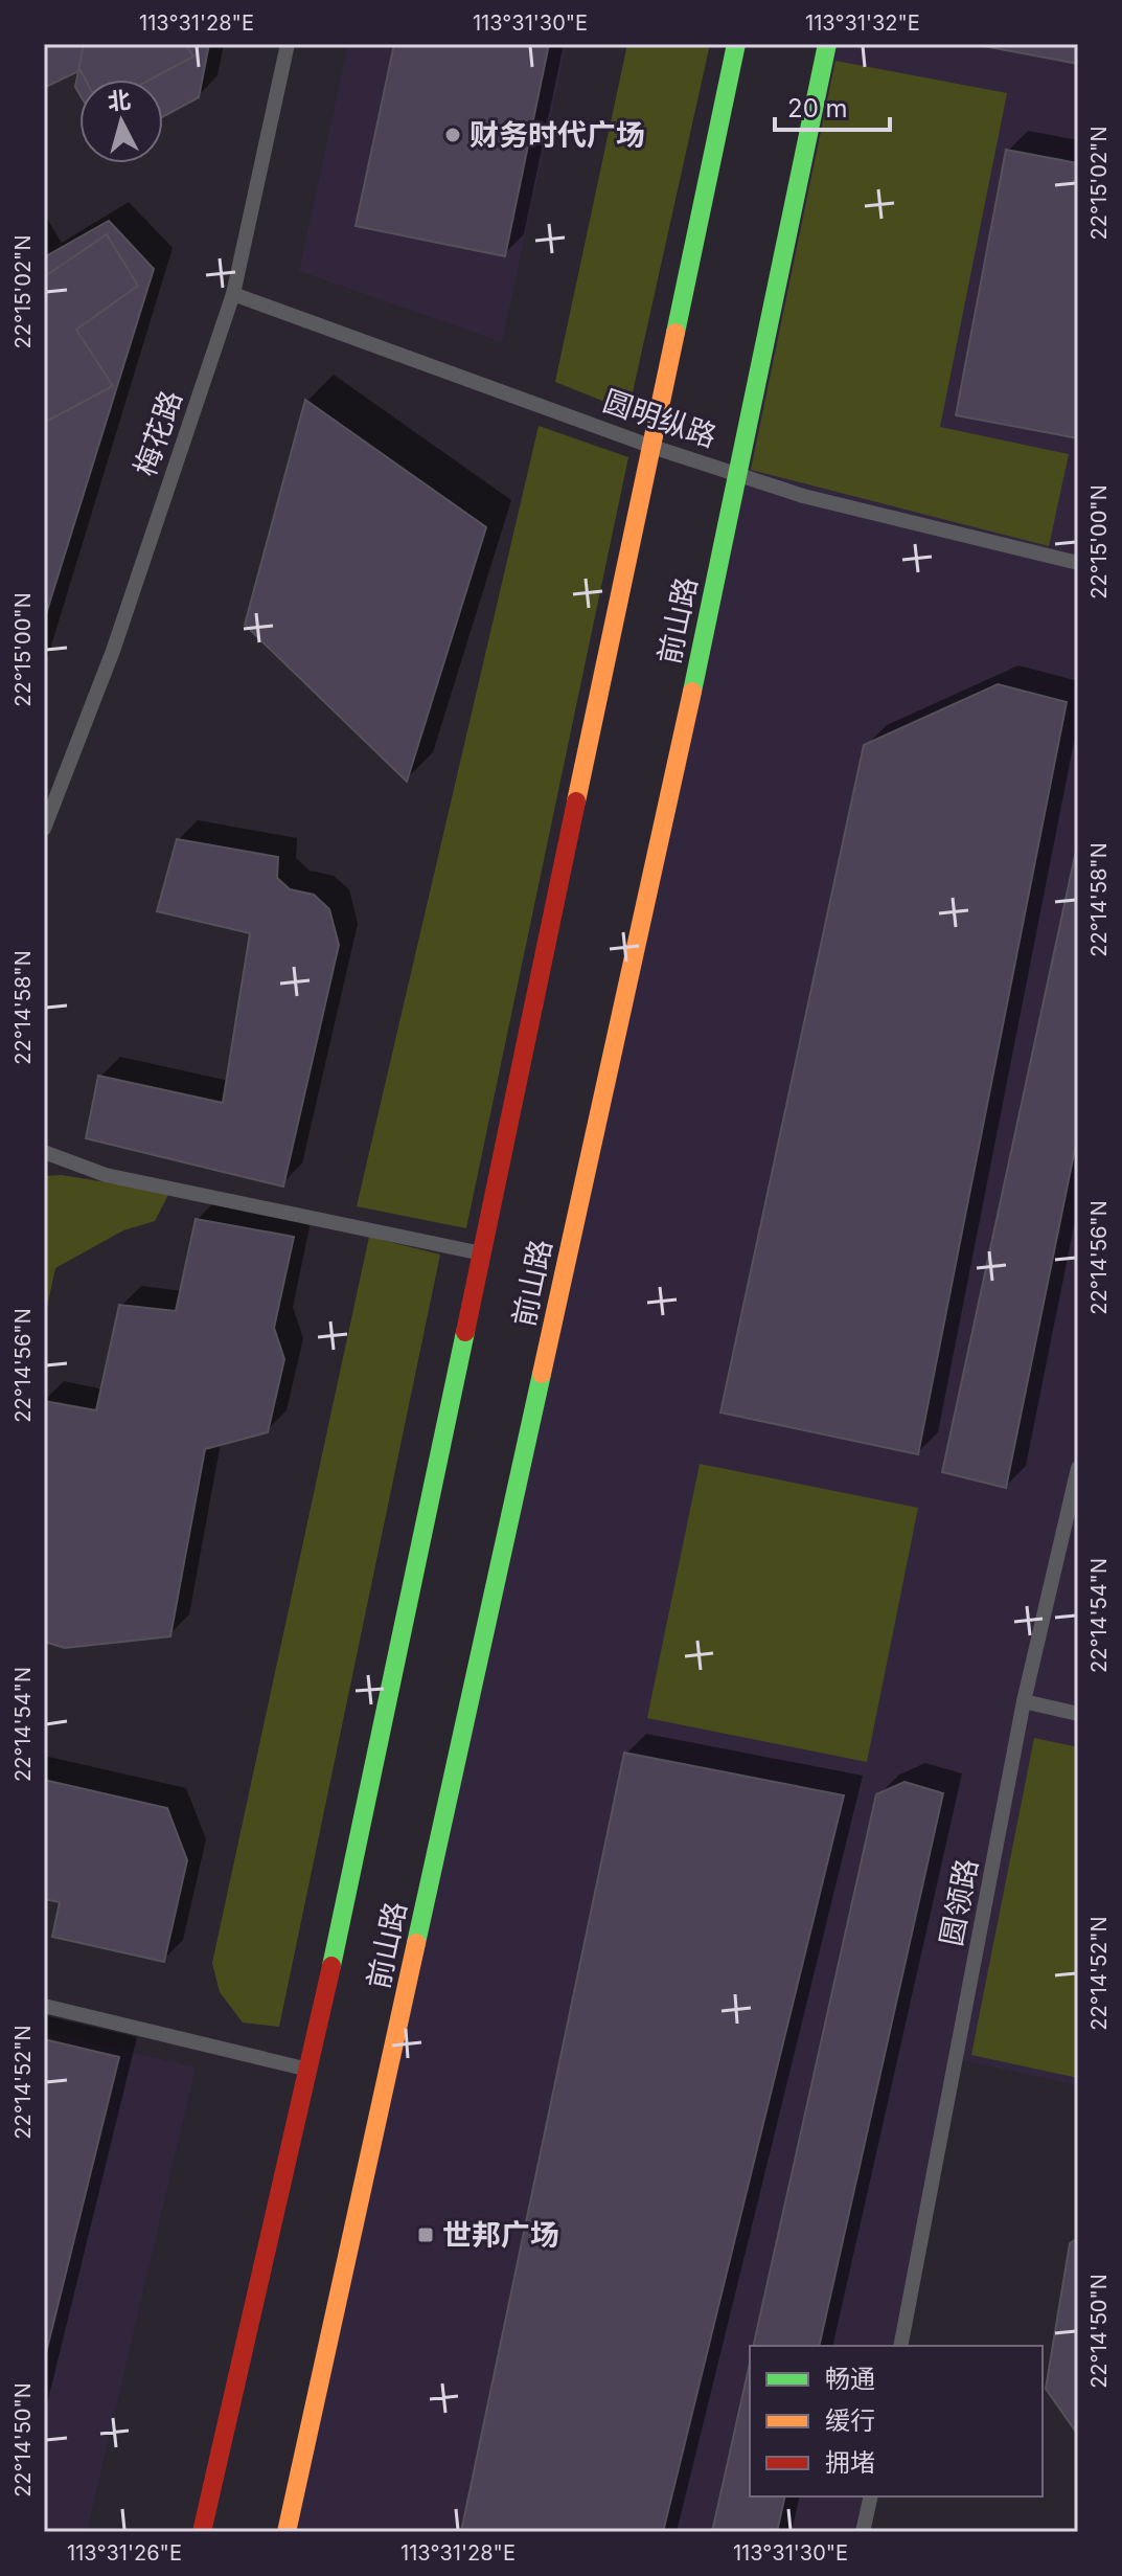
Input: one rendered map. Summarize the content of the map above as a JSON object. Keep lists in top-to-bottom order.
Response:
{
  "streets": {
    "main road": ["前山路"],
    "lane": ["圆明纵路", "梅花路", "圆领路"]
  },
  "crossings": [
    ["圆明纵路", "梅花路"],
    ["圆明纵路", "前山路"]
  ],
  "places": {
    "other": ["财务时代广场"],
    "transit": ["世邦广场"]
  },
  "legend": ["畅通", "缓行", "拥堵"],
  "scale_bar": "20 m",
  "north": "top",
  "coordinates": [
    "113°31'28\"E",
    "113°31'30\"E",
    "113°31'32\"E",
    "22°15'02\"N",
    "22°15'00\"N",
    "22°14'58\"N",
    "22°14'56\"N",
    "22°14'54\"N",
    "22°14'52\"N",
    "22°14'50\"N",
    "113°31'26\"E"
  ]
}
